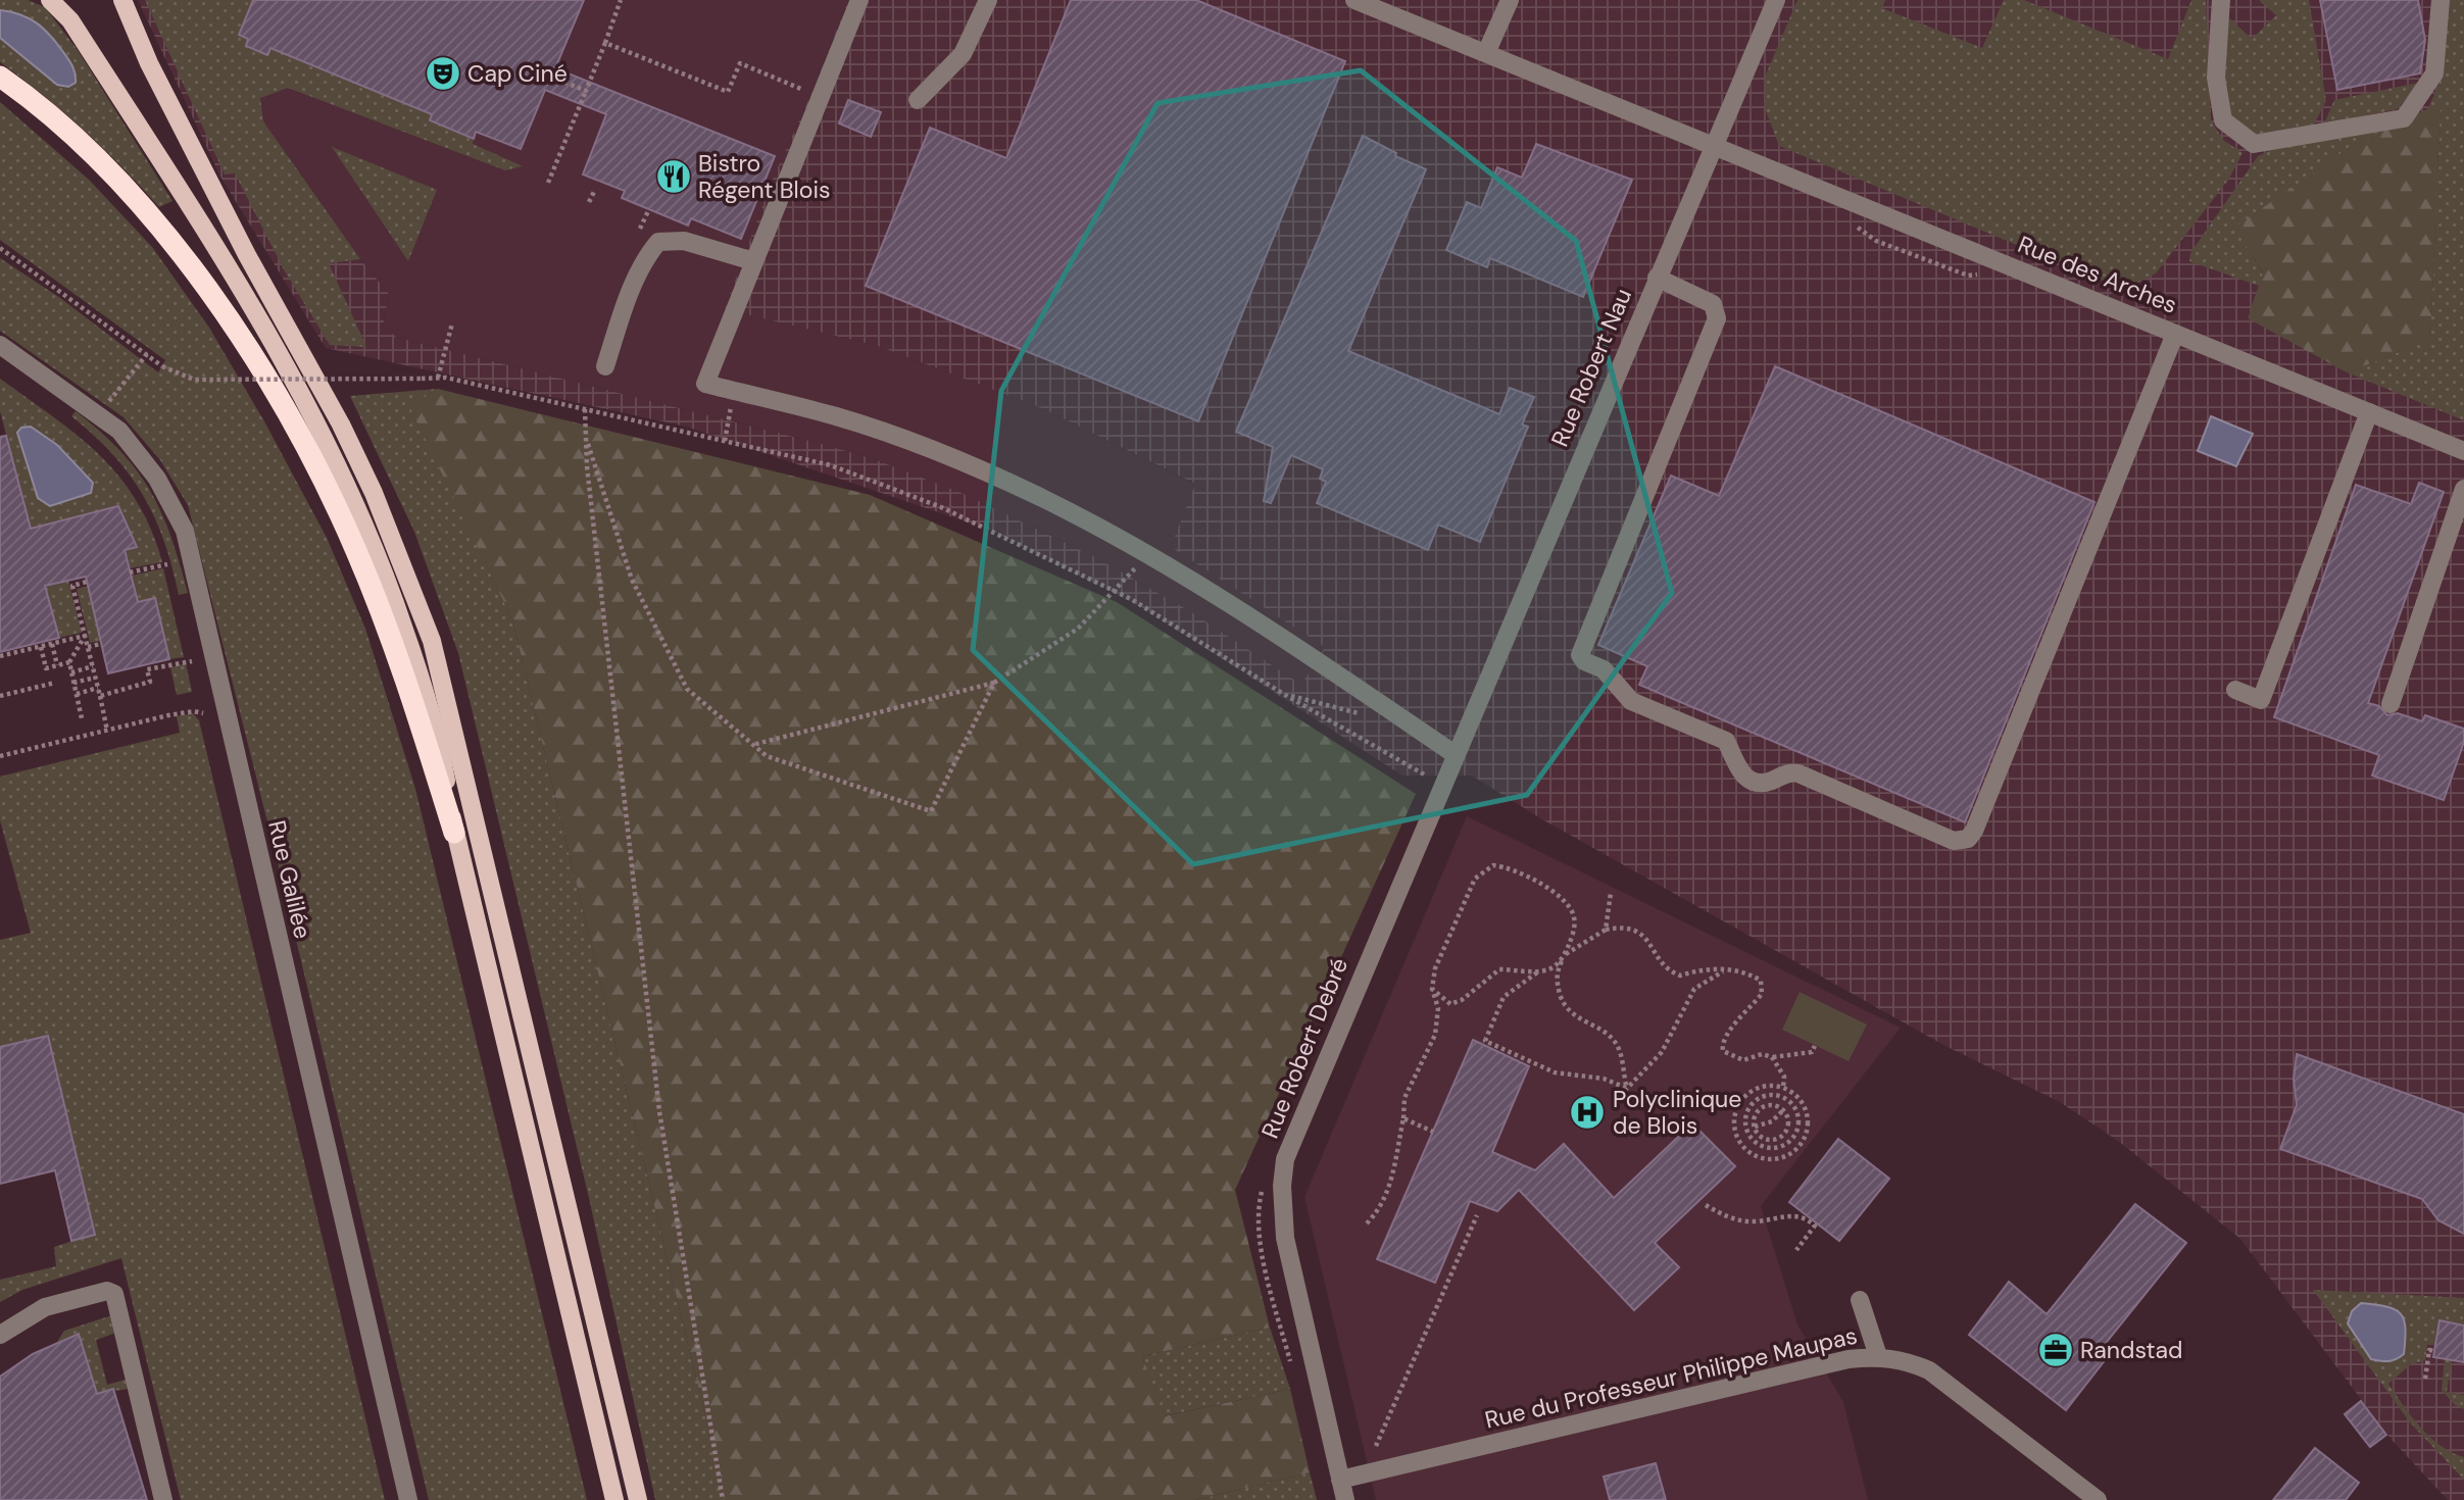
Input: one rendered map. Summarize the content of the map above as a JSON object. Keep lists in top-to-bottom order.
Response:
{
  "streets": {
    "street": [
      "Rue des Arches",
      "Rue Robert Nau",
      "Rue Galilée",
      "Rue Robert Debré",
      "Rue du Professeur Philippe Maupas"
    ]
  },
  "crossings": [
    ["Rue des Arches", "Rue Robert Nau"],
    ["Rue Robert Nau", "Rue Robert Debré"],
    ["Rue Robert Debré", "Rue du Professeur Philippe Maupas"]
  ],
  "places": {
    "theatre": ["Cap Ciné"],
    "restaurant": ["Bistro Régent Blois"],
    "hospital": ["Polyclinique de Blois"],
    "office": ["Randstad"]
  }
}
